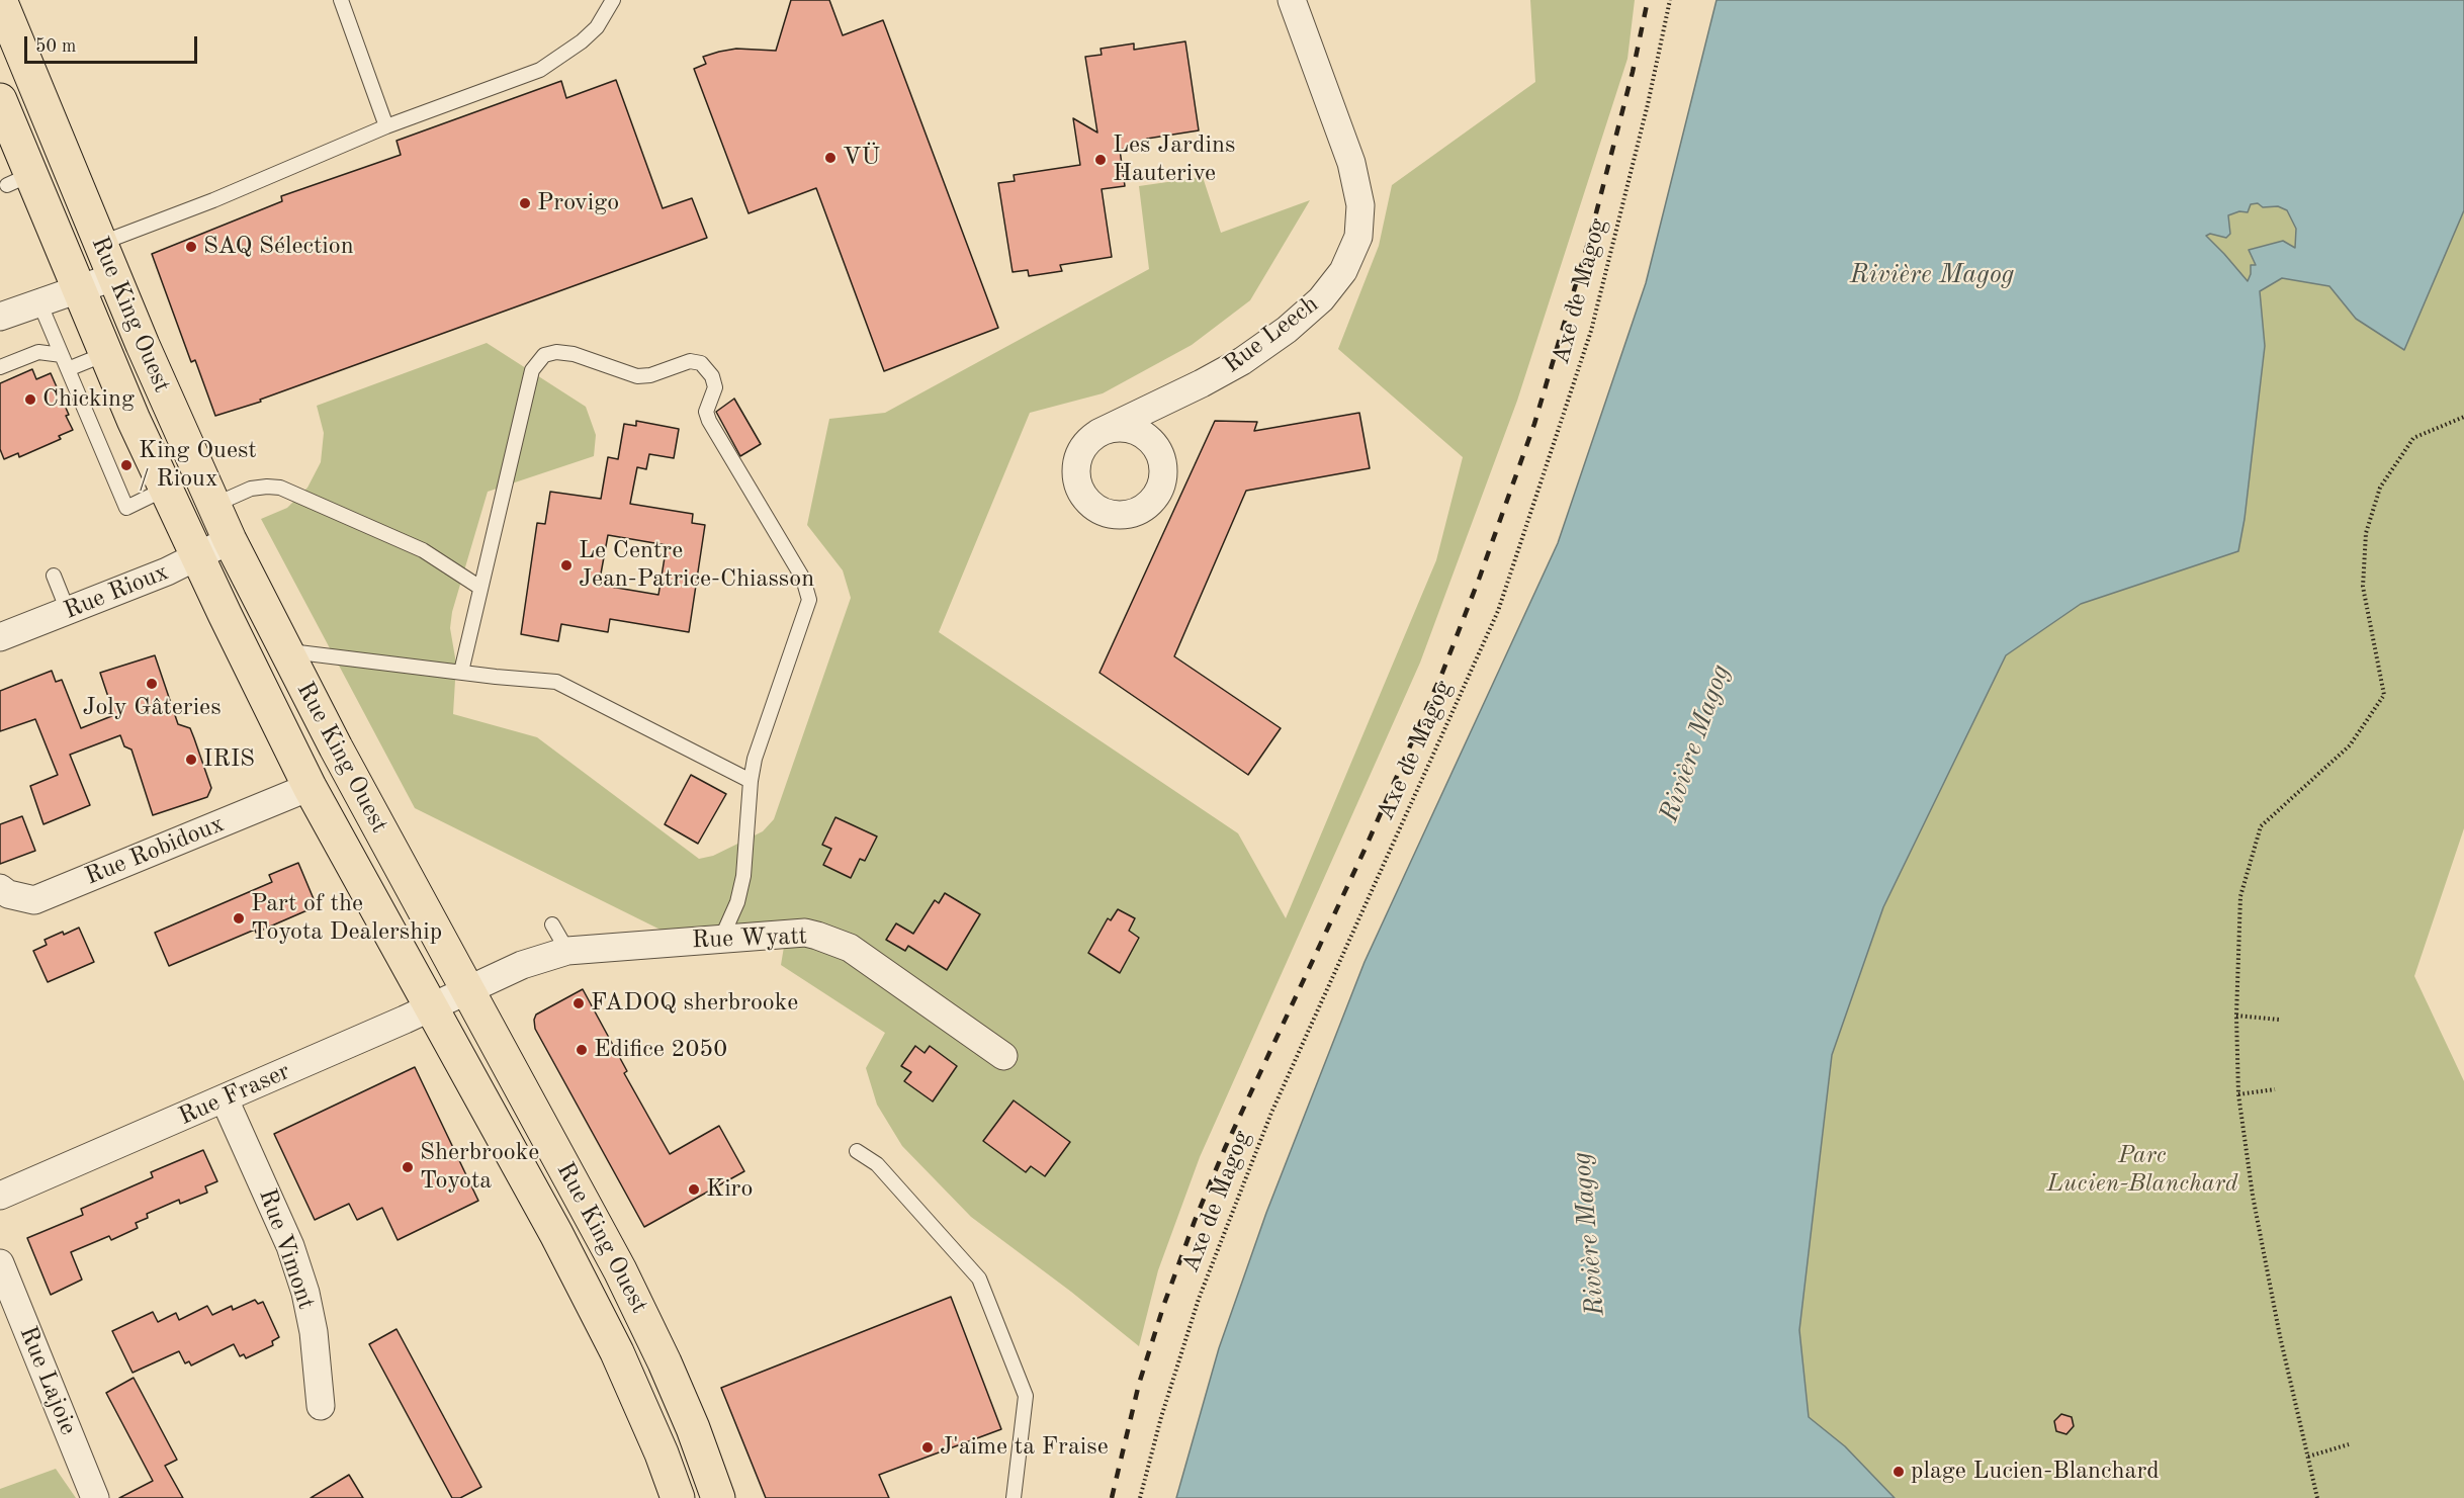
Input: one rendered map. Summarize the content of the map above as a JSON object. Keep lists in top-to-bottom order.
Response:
{
  "streets": {
    "main road": ["Rue King Ouest"],
    "street": [
      "Rue Leech",
      "Rue Rioux",
      "Rue Robidoux",
      "Rue Wyatt",
      "Rue Fraser",
      "Rue Vimont",
      "Rue Lajoie"
    ],
    "path": ["Axe de Magog"]
  },
  "crossings": [
    ["Rue King Ouest", "Rue Rioux"],
    ["Rue King Ouest", "Rue Robidoux"],
    ["Rue King Ouest", "Rue Wyatt"],
    ["Rue King Ouest", "Rue Fraser"],
    ["Rue Wyatt", "Rue Fraser"],
    ["Rue Fraser", "Rue Vimont"]
  ],
  "water": ["Rivière Magog"],
  "parks": ["Parc Lucien-Blanchard"],
  "places": [
    "VÜ",
    "Les Jardins Hauterive",
    "Provigo",
    "SAQ Sélection",
    "Chicking",
    "King Ouest / Rioux",
    "Le Centre Jean-Patrice-Chiasson",
    "Joly Gâteries",
    "IRIS",
    "Part of the Toyota Dealership",
    "FADOQ sherbrooke",
    "Edifice 2050",
    "Sherbrooke Toyota",
    "Kiro",
    "J'aime ta Fraise",
    "plage Lucien-Blanchard"
  ],
  "scale_bar": "50 m"
}
